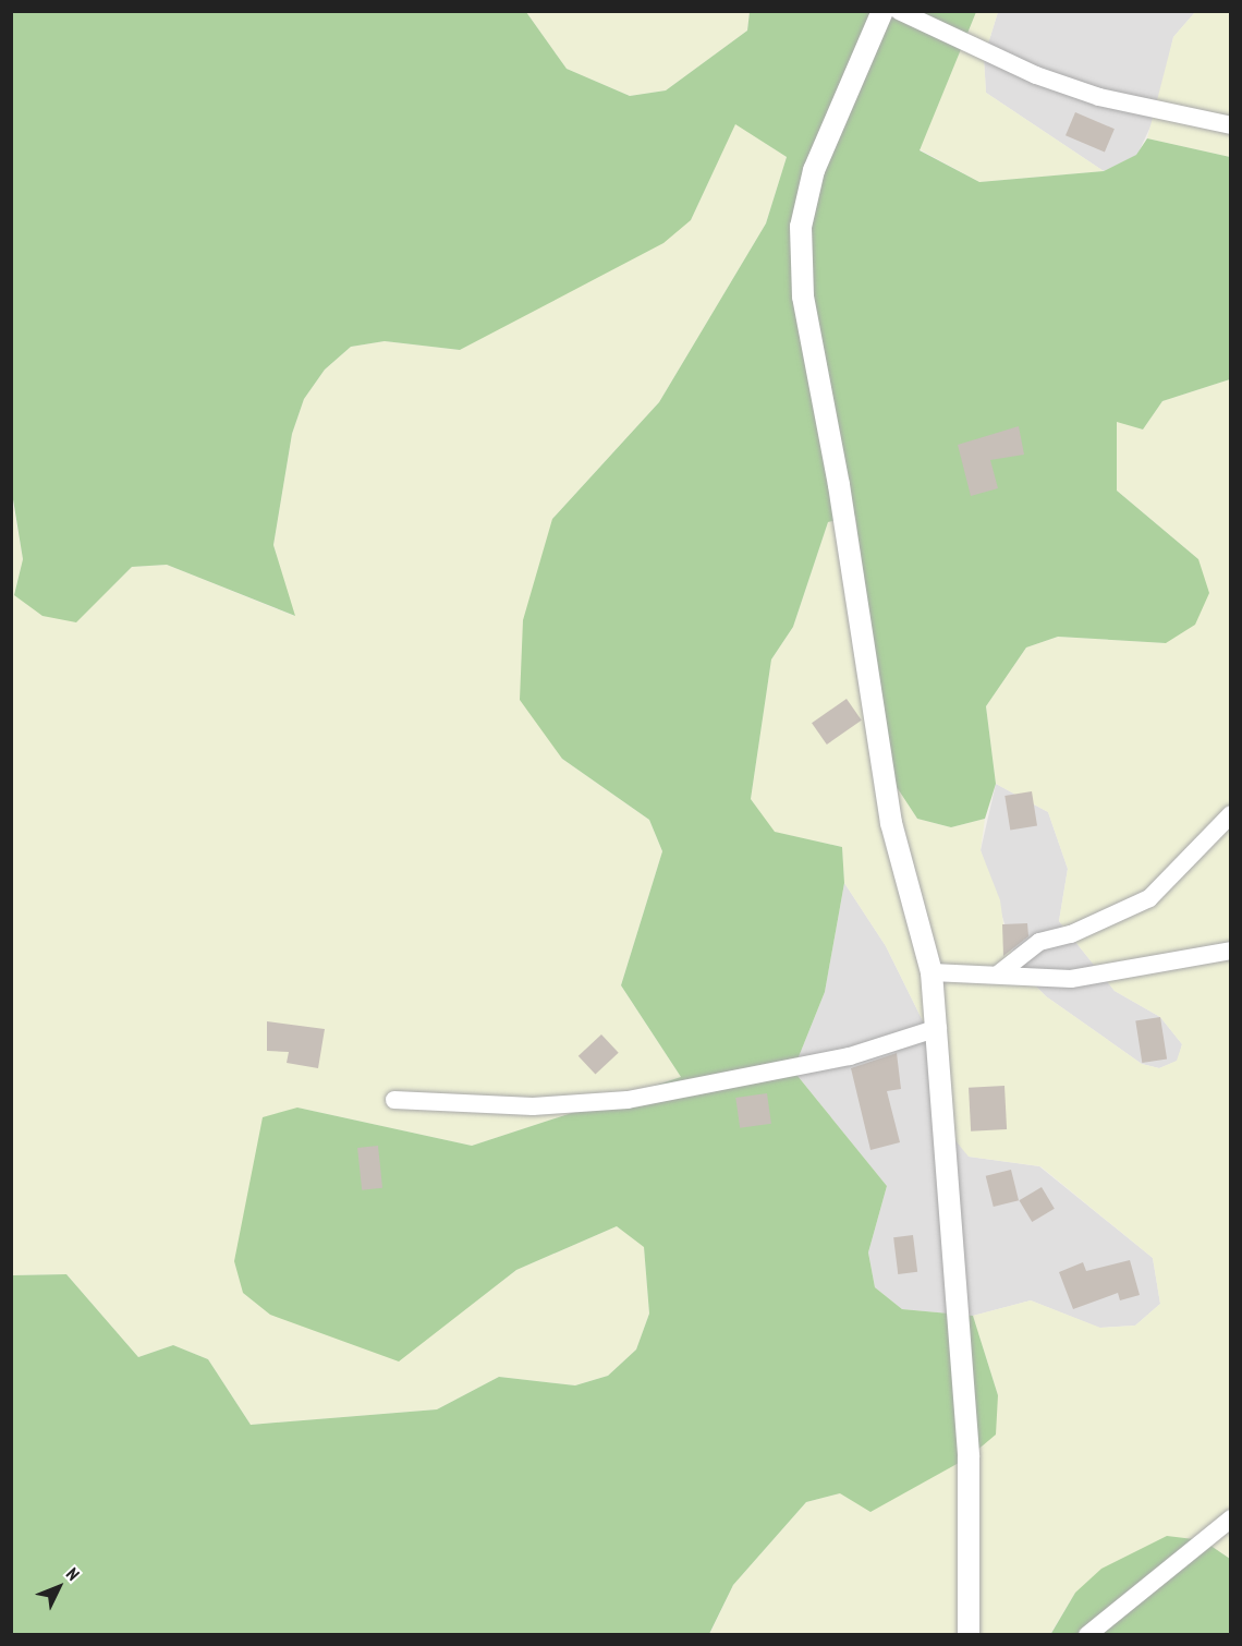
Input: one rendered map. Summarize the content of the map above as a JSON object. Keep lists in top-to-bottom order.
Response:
{
  "north": "top right"
}
